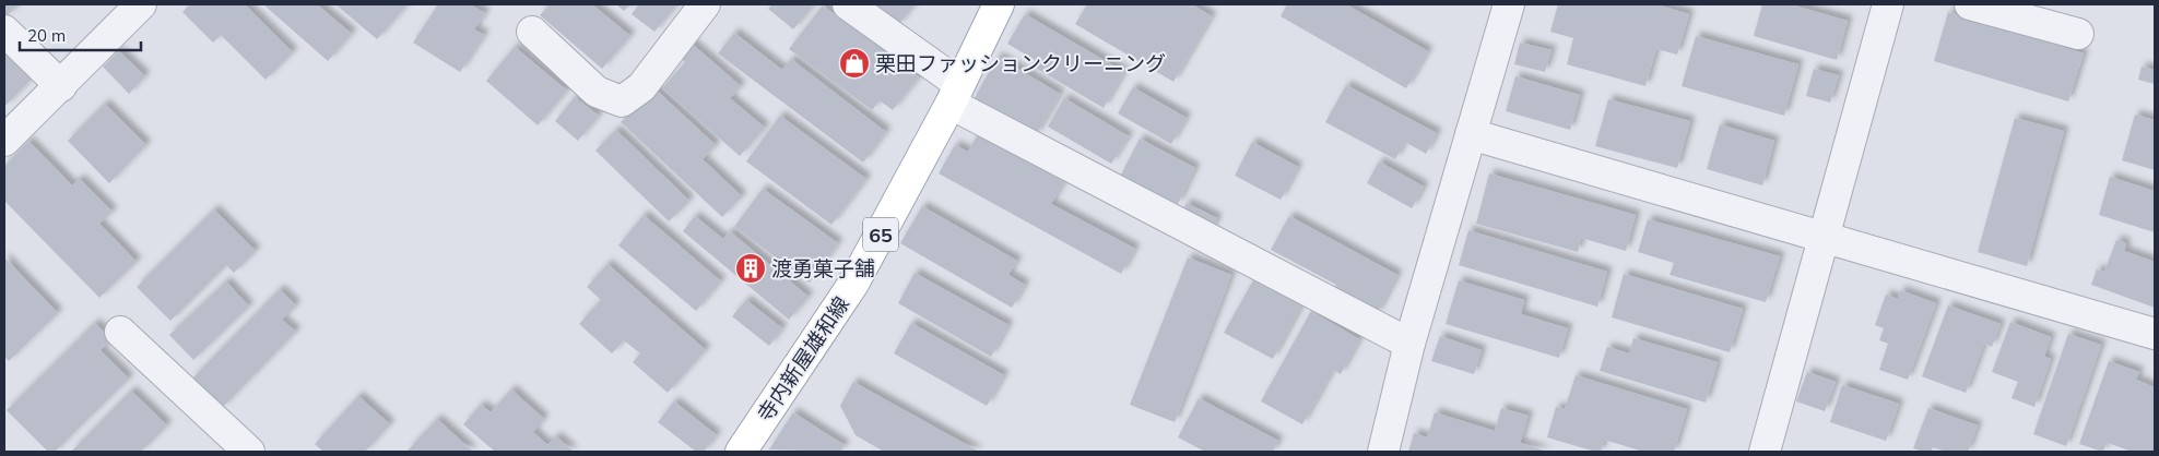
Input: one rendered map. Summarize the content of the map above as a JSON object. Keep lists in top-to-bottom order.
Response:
{
  "streets": {
    "main road": ["65", "寺内新屋雄和線"]
  },
  "places": {
    "shop": ["栗田ファッションクリーニング"],
    "building": ["渡勇菓子舗"]
  },
  "scale_bar": "20 m"
}
